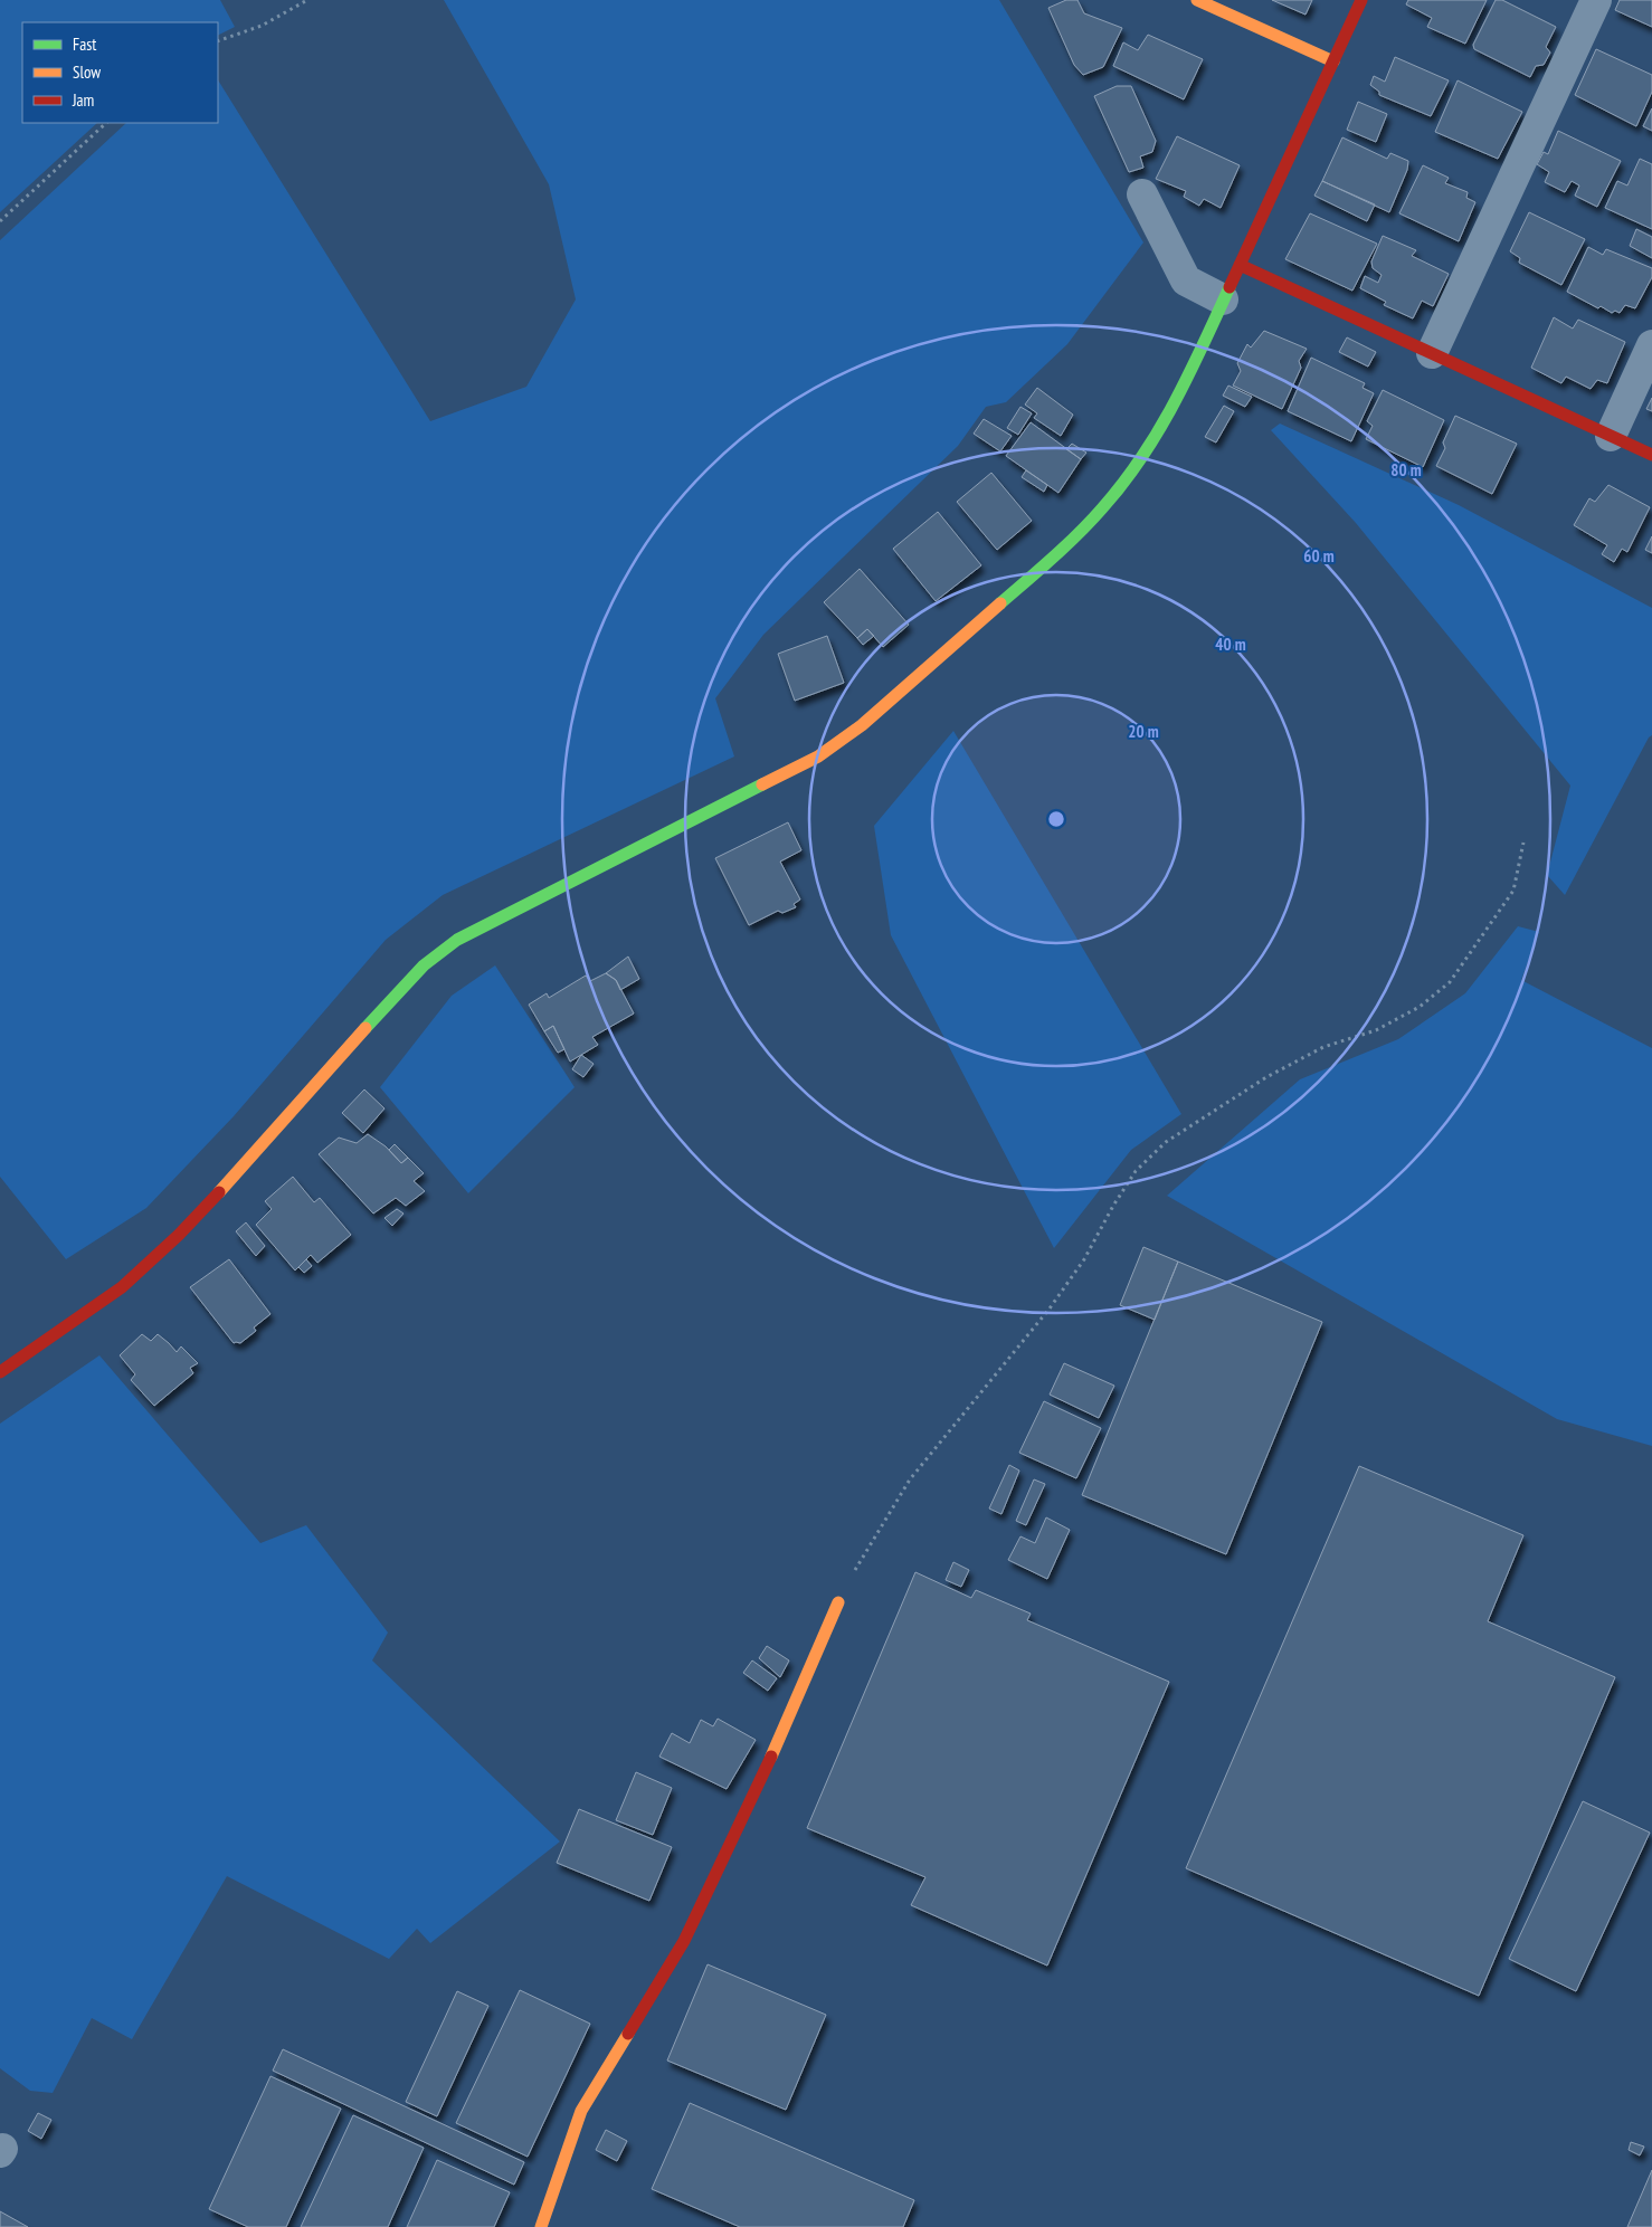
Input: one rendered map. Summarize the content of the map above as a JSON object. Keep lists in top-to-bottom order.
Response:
{
  "legend": ["Fast", "Slow", "Jam"],
  "rings": [
    "80 m",
    "60 m",
    "40 m",
    "20 m"
  ]
}
